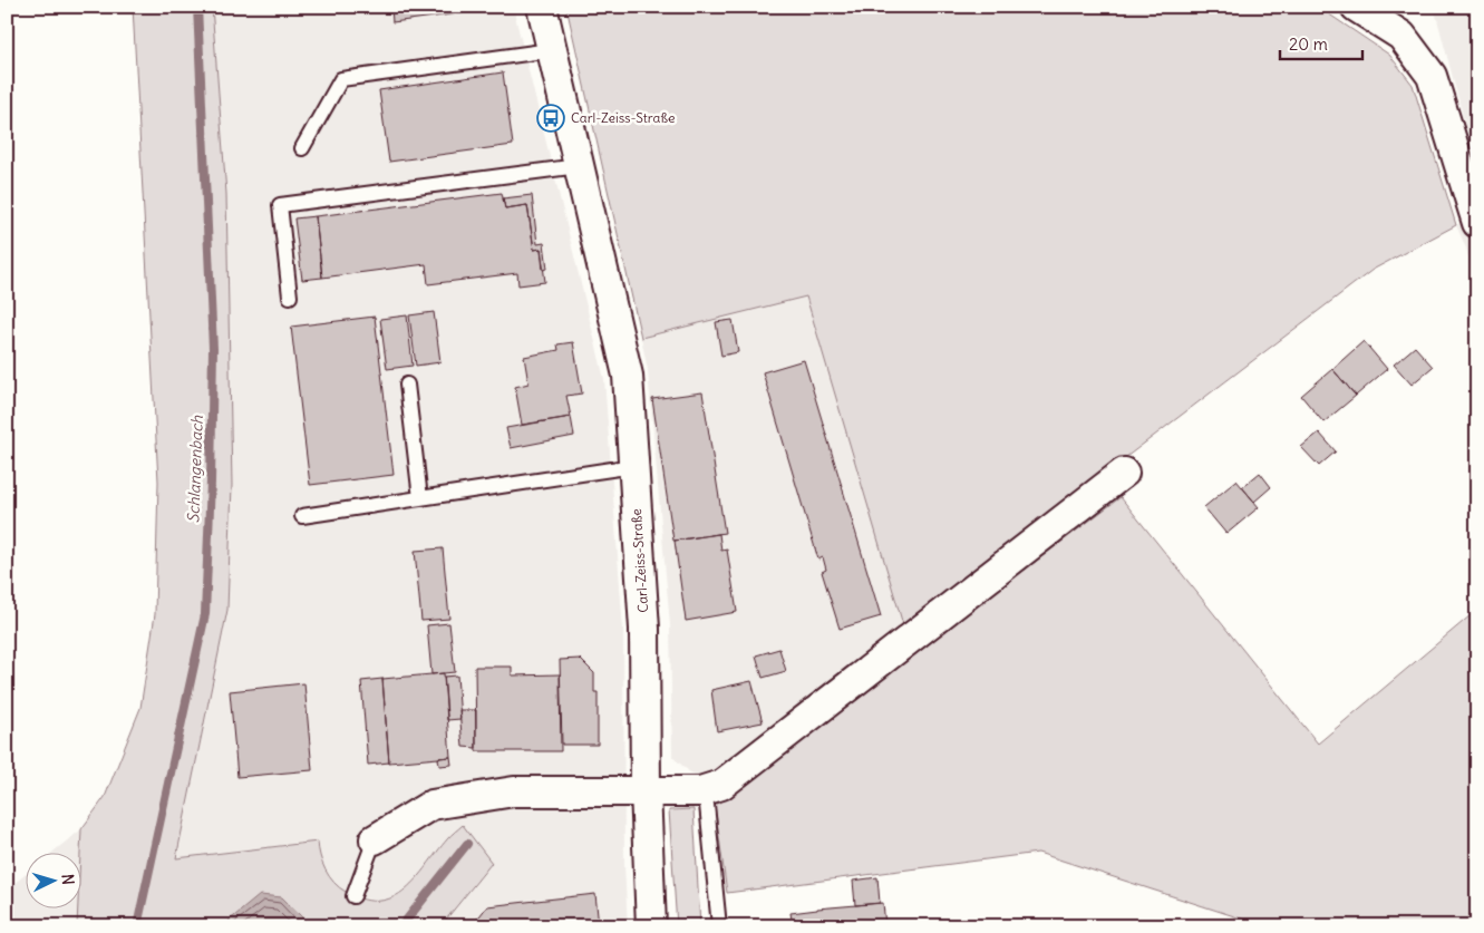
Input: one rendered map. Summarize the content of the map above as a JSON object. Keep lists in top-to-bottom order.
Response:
{
  "streets": {
    "street": ["Carl-Zeiss-Straße"]
  },
  "water": ["Schlangenbach"],
  "places": {
    "bus stop": ["Carl-Zeiss-Straße"]
  },
  "scale_bar": "20 m",
  "north": "right"
}
